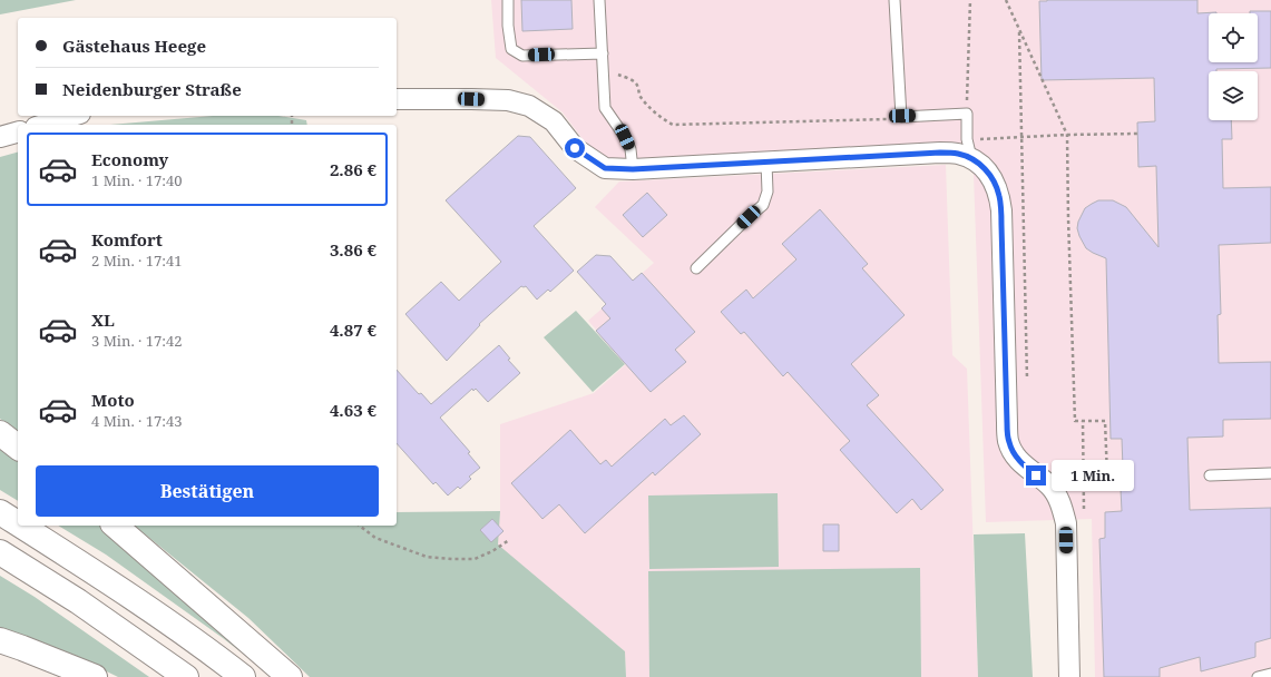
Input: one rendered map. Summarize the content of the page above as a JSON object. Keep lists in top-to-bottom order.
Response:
{
  "page": {
    "banner": ["Gästehaus Heege", "Neidenburger Straße"],
    "list": [
      {
        "name": "Economy",
        "note": "1 Min. · 17:40",
        "value": "2.86 €"
      },
      {
        "name": "Komfort",
        "note": "2 Min. · 17:41",
        "value": "3.86 €"
      },
      {
        "name": "XL",
        "note": "3 Min. · 17:42",
        "value": "4.87 €"
      },
      {
        "name": "Moto",
        "note": "4 Min. · 17:43",
        "value": "4.63 €"
      }
    ],
    "buttons": "Bestätigen",
    "bubble": "1 Min."
  }
}
